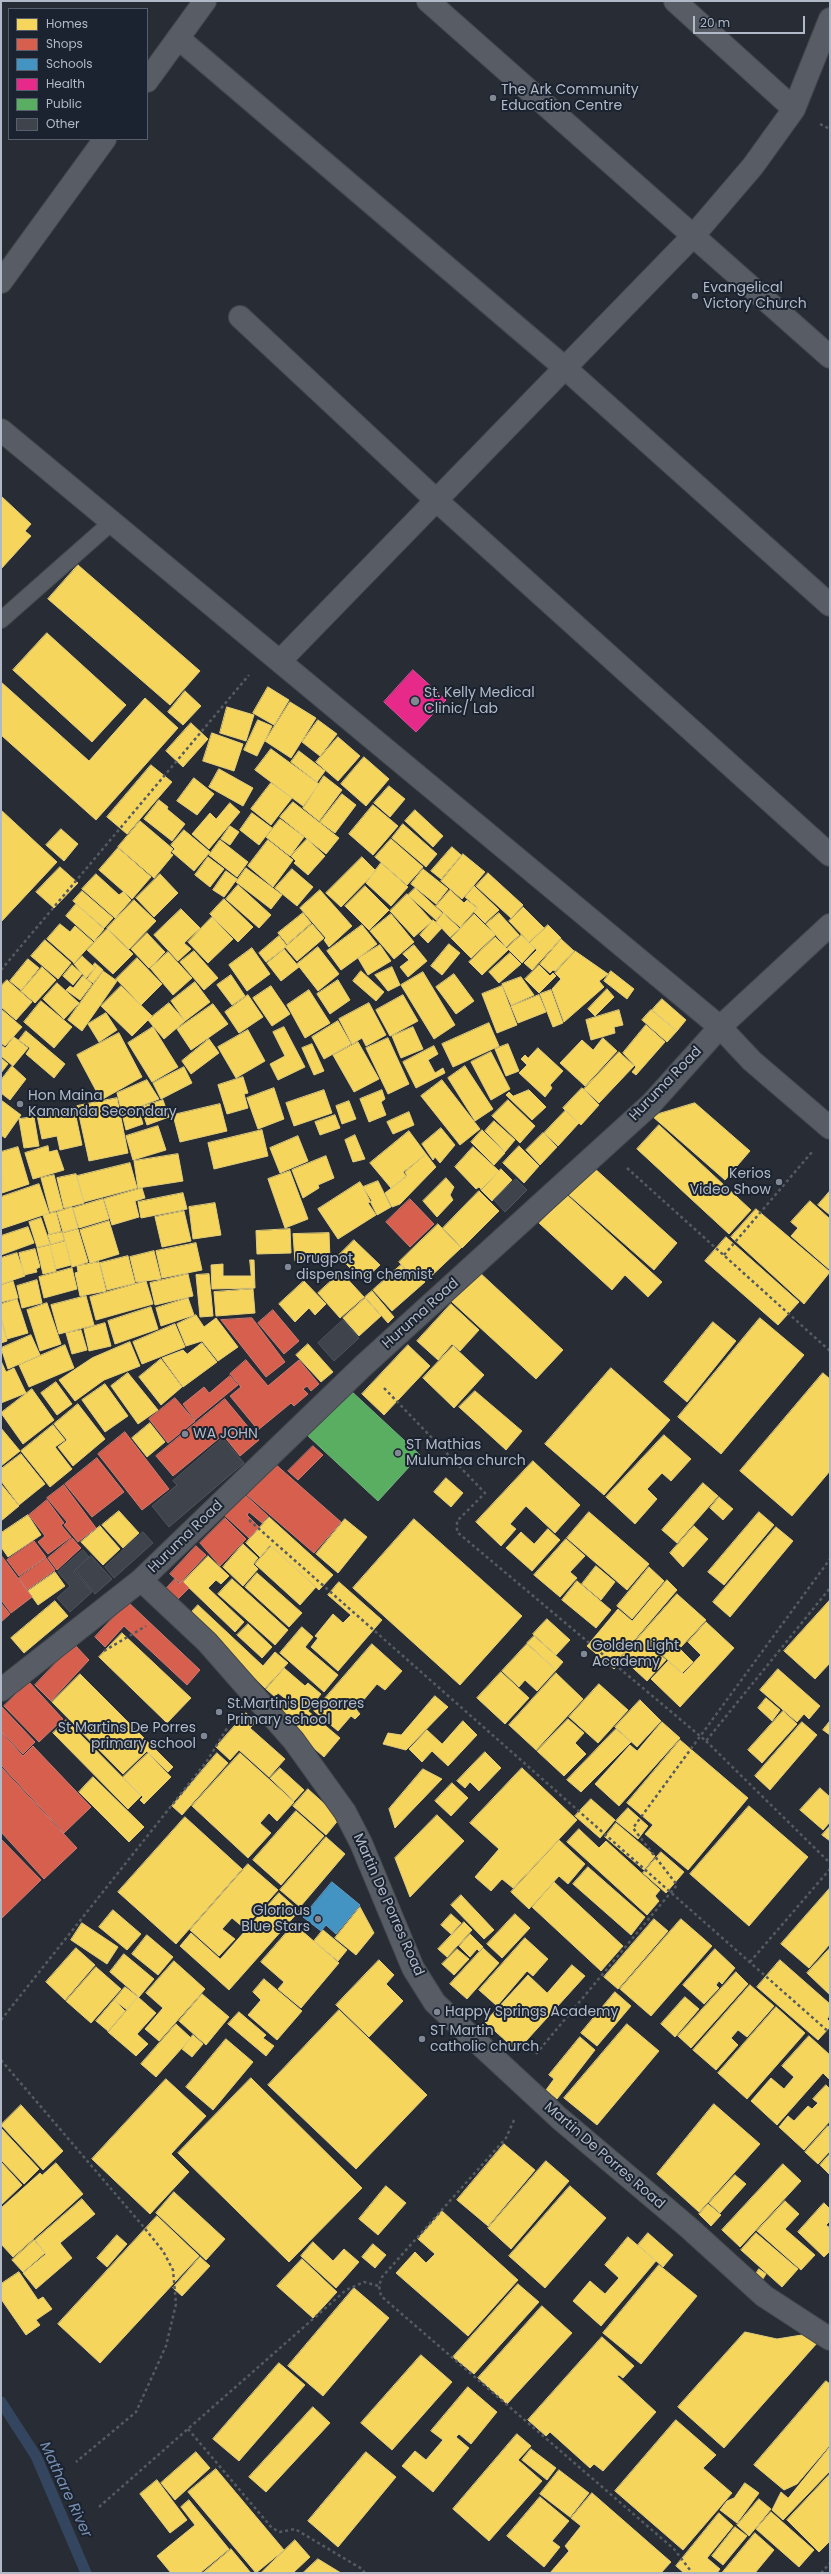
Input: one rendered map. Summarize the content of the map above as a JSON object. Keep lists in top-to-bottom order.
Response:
{
  "streets": {
    "street": ["Huruma Road", "Martin De Porres Road"]
  },
  "crossings": [
    ["Huruma Road", "Martin De Porres Road"]
  ],
  "water": ["Mathare River"],
  "places": [
    "The Ark Community Education Centre",
    "Evangelical Victory Church",
    "St. Kelly Medical Clinic/ Lab",
    "Hon Maina Kamanda Secondary",
    "Kerios Video Show",
    "Drugpot dispensing chemist",
    "WA JOHN",
    "ST Mathias Mulumba church",
    "Golden Light Academy",
    "St.Martin's Deporres Primary school",
    "St Martins De Porres primary school",
    "Glorious Blue Stars",
    "Happy Springs Academy",
    "ST Martin catholic church"
  ],
  "legend": [
    "Homes",
    "Shops",
    "Schools",
    "Health",
    "Public",
    "Other"
  ],
  "scale_bar": "20 m"
}
